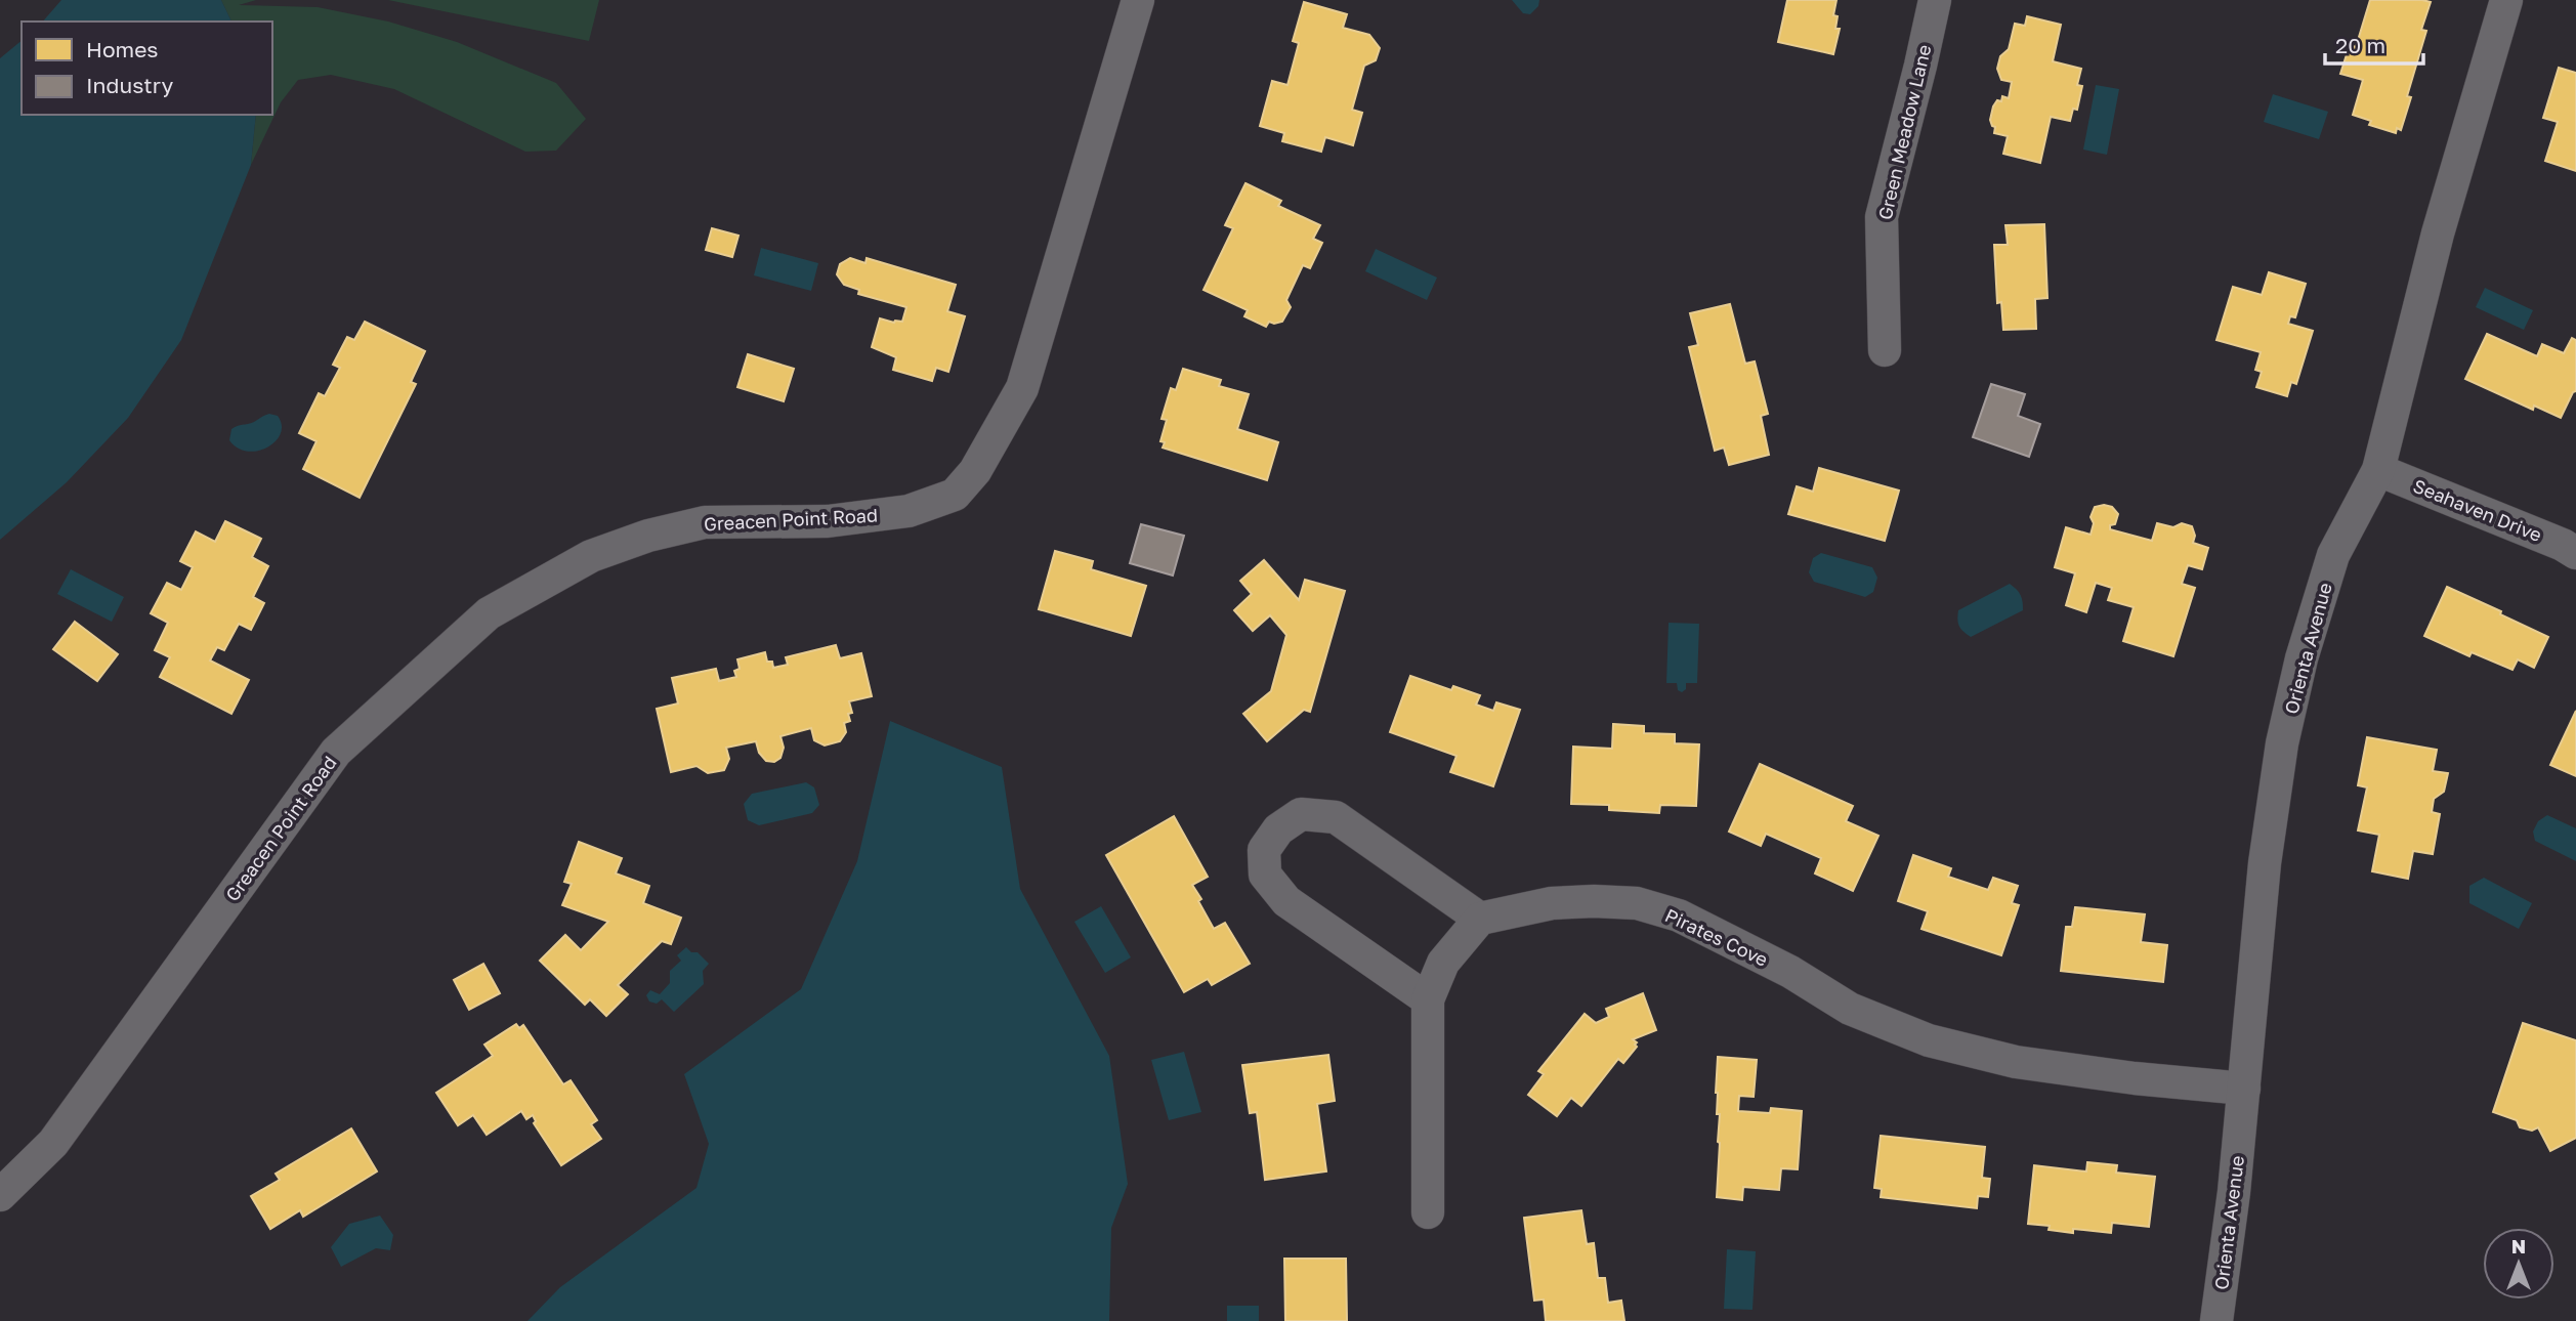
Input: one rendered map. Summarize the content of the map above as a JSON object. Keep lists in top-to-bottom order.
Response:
{
  "streets": {
    "street": [
      "Green Meadow Lane",
      "Seahaven Drive",
      "Greacen Point Road",
      "Orienta Avenue",
      "Pirates Cove"
    ]
  },
  "crossings": [
    ["Seahaven Drive", "Orienta Avenue"],
    ["Orienta Avenue", "Pirates Cove"]
  ],
  "legend": ["Homes", "Industry"],
  "scale_bar": "20 m",
  "north": "top"
}
